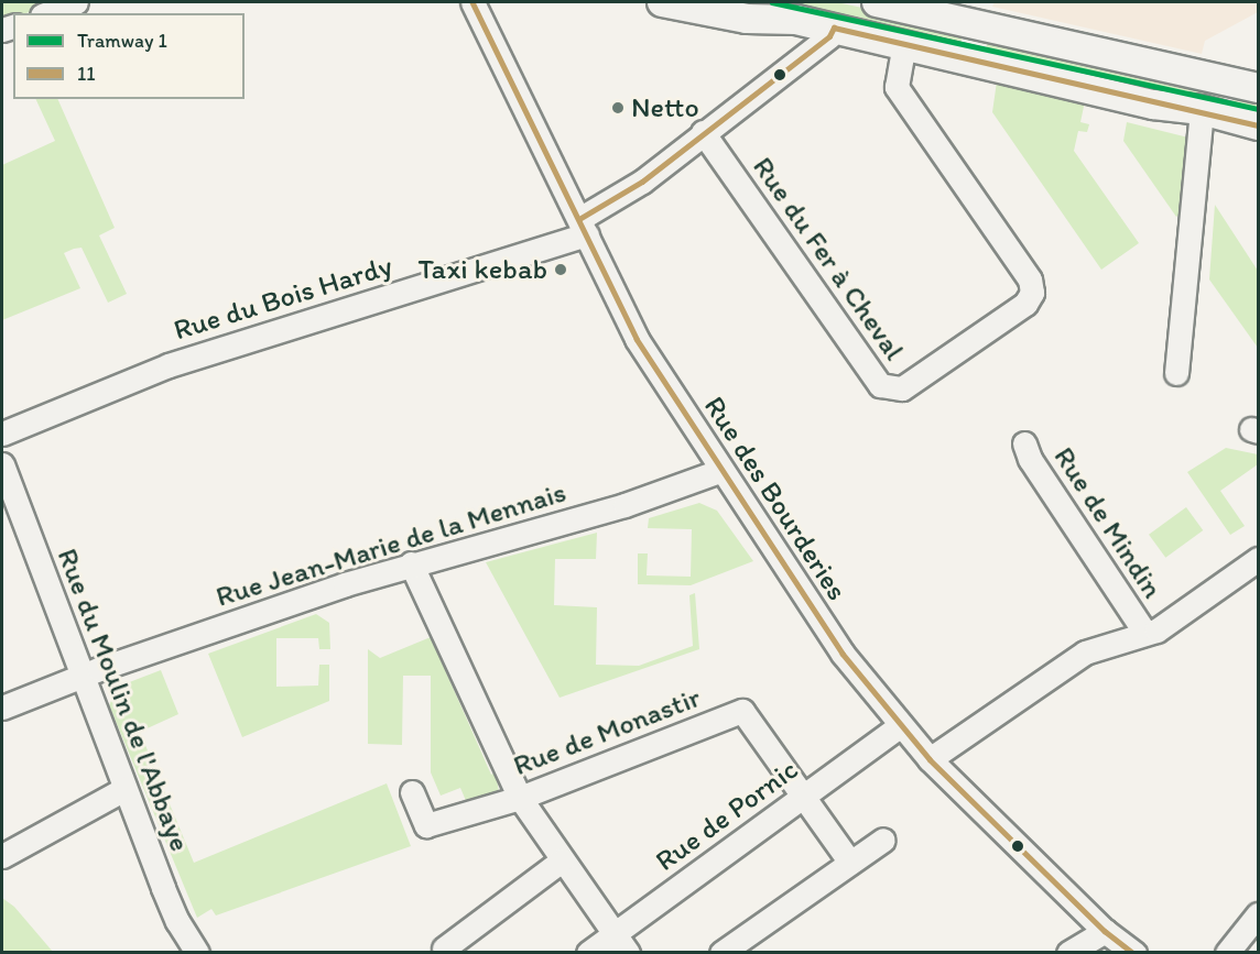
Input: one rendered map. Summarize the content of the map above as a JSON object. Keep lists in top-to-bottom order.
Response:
{
  "streets": {
    "street": [
      "Rue du Fer à Cheval",
      "Rue du Bois Hardy",
      "Rue des Bourderies",
      "Rue de Mindin",
      "Rue Jean-Marie de la Mennais",
      "Rue du Moulin de l'Abbaye",
      "Rue de Monastir",
      "Rue de Pornic"
    ]
  },
  "crossings": [
    ["Rue du Fer à Cheval", "Rue du Bois Hardy"],
    ["Rue du Bois Hardy", "Rue des Bourderies"],
    ["Rue des Bourderies", "Rue Jean-Marie de la Mennais"],
    ["Rue des Bourderies", "Rue de Pornic"],
    ["Rue Jean-Marie de la Mennais", "Rue du Moulin de l'Abbaye"],
    ["Rue de Monastir", "Rue de Pornic"]
  ],
  "places": ["Netto", "Taxi kebab"],
  "lines": ["tram line 1", "transit line 11"],
  "legend": ["Tramway 1", "11"]
}
